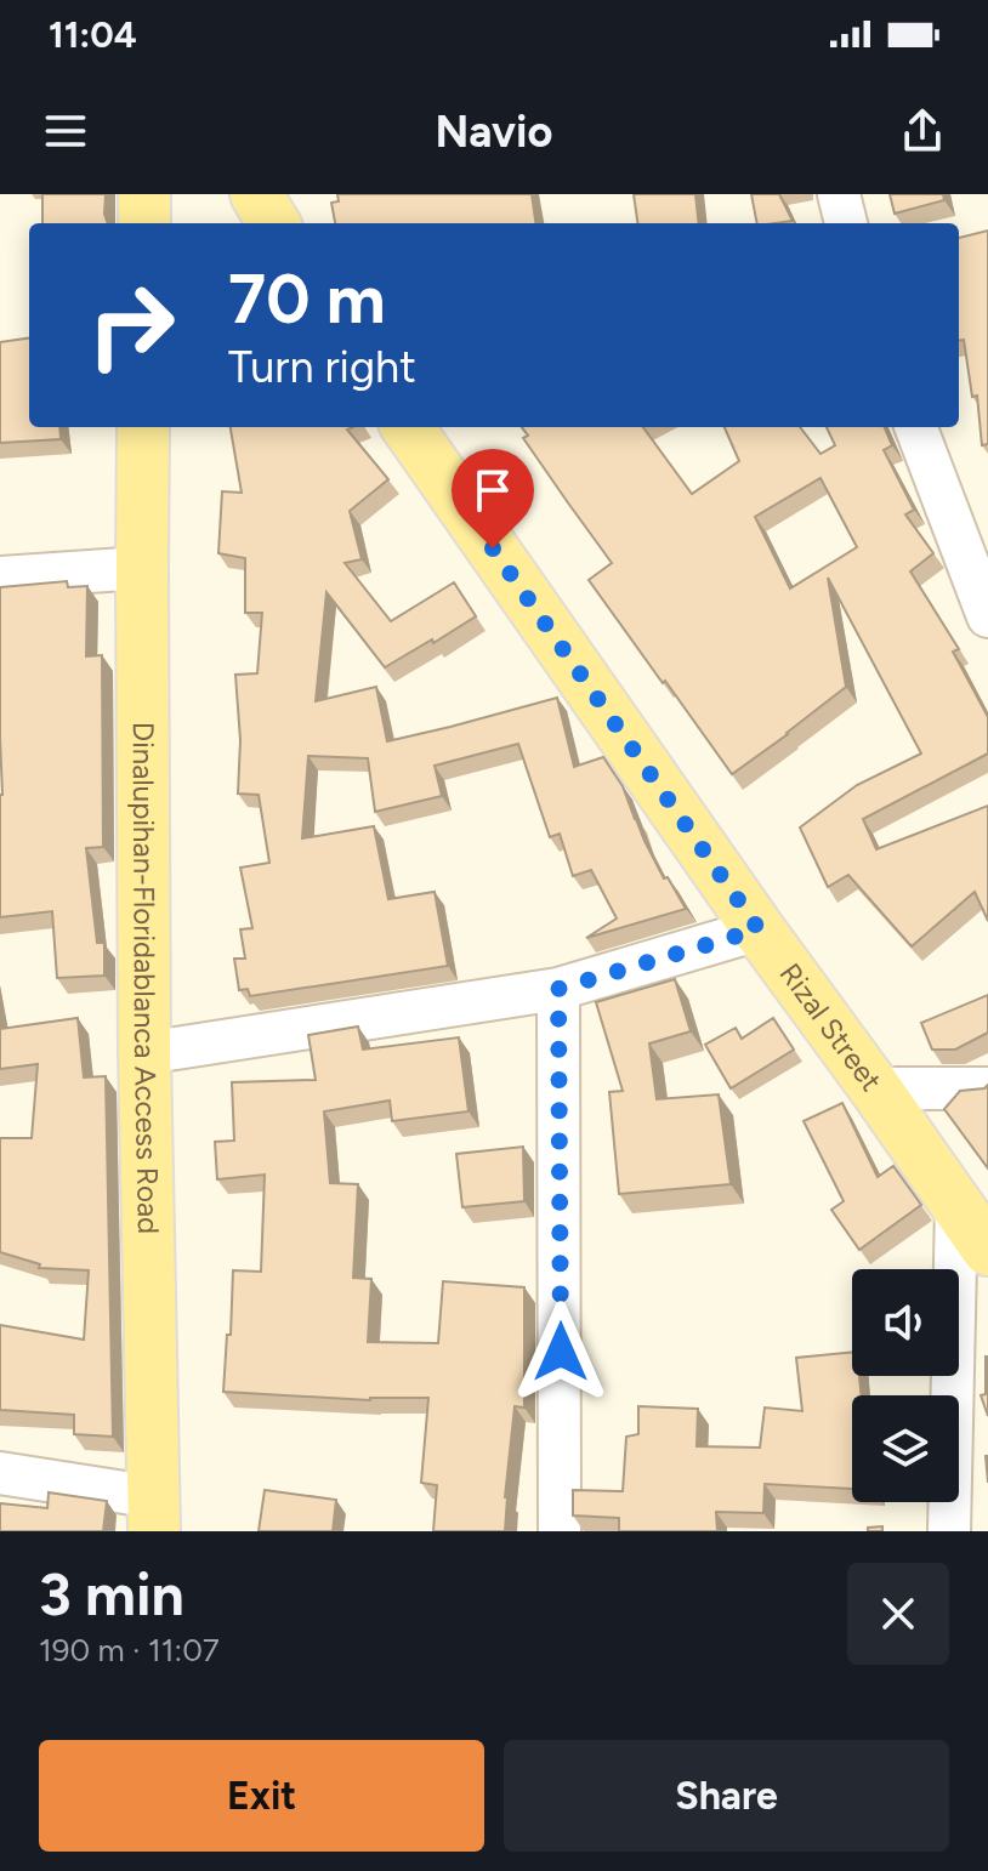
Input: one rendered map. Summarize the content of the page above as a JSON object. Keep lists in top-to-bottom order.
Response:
{
  "streets": {
    "main road": ["Dinalupihan-Floridablanca Access Road", "Rizal Street"]
  },
  "page": {
    "status": "11:04",
    "header": "Navio",
    "turn": ["70 m", "Turn right"],
    "heading": ["3 min", "190 m · 11:07"],
    "buttons": ["Exit", "Share"]
  }
}
